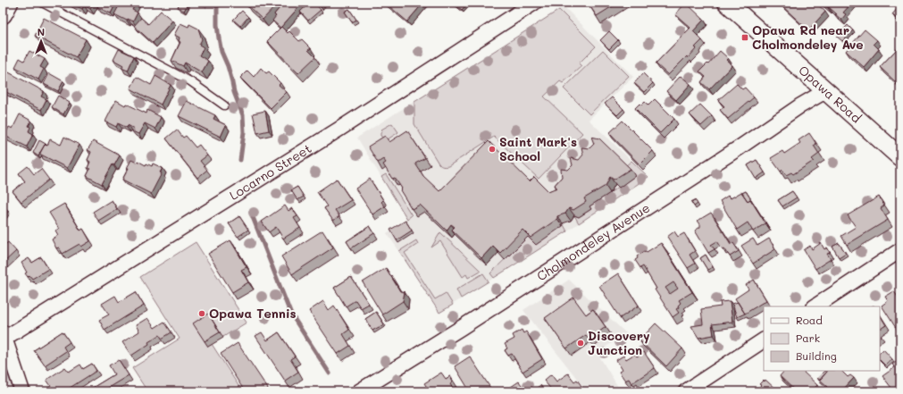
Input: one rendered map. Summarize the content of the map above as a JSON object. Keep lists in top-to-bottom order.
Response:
{
  "streets": {
    "street": ["Opawa Road", "Locarno Street", "Cholmondeley Avenue"]
  },
  "crossings": [
    ["Opawa Road", "Cholmondeley Avenue"]
  ],
  "places": {
    "transit": ["Opawa Rd near Cholmondeley Ave"],
    "other": ["Saint Mark's School", "Opawa Tennis", "Discovery Junction"]
  },
  "legend": ["Road", "Park", "Building"],
  "north": "top"
}
